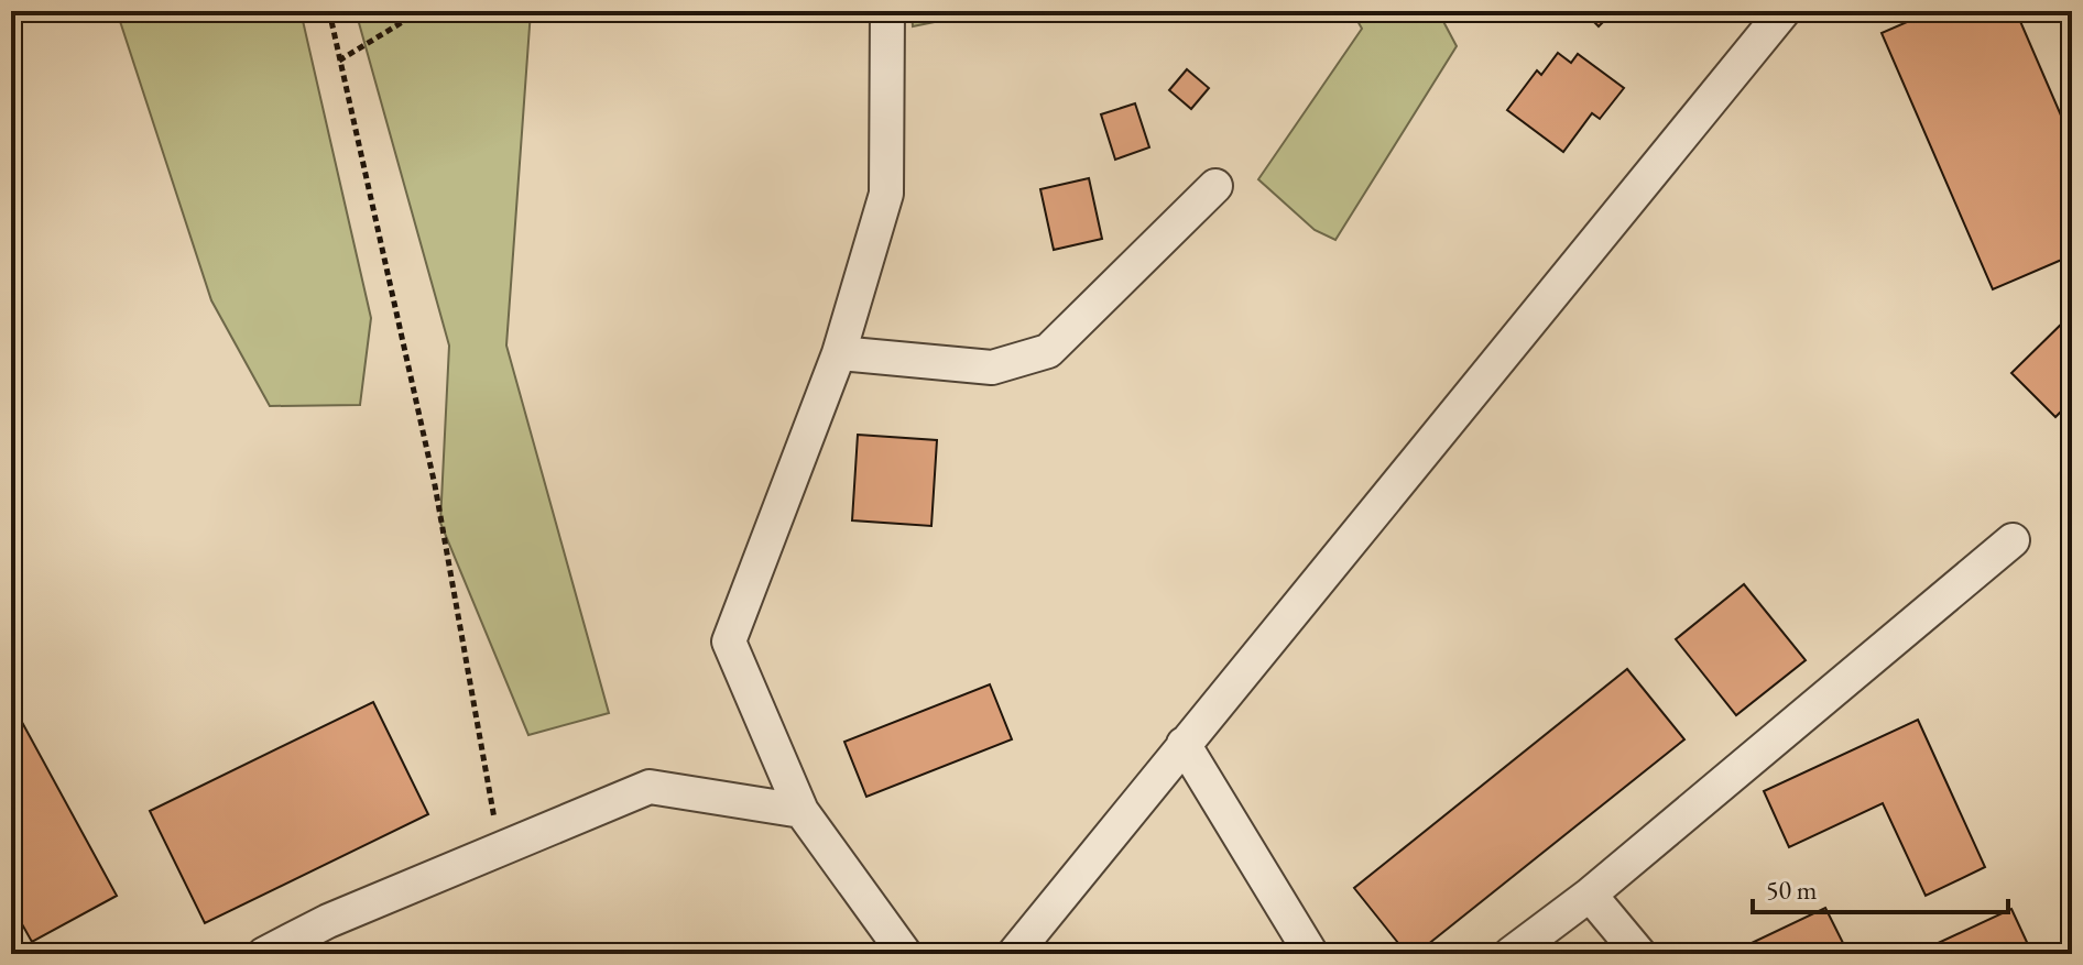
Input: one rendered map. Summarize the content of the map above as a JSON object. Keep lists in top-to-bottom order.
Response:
{
  "scale_bar": "50 m"
}
